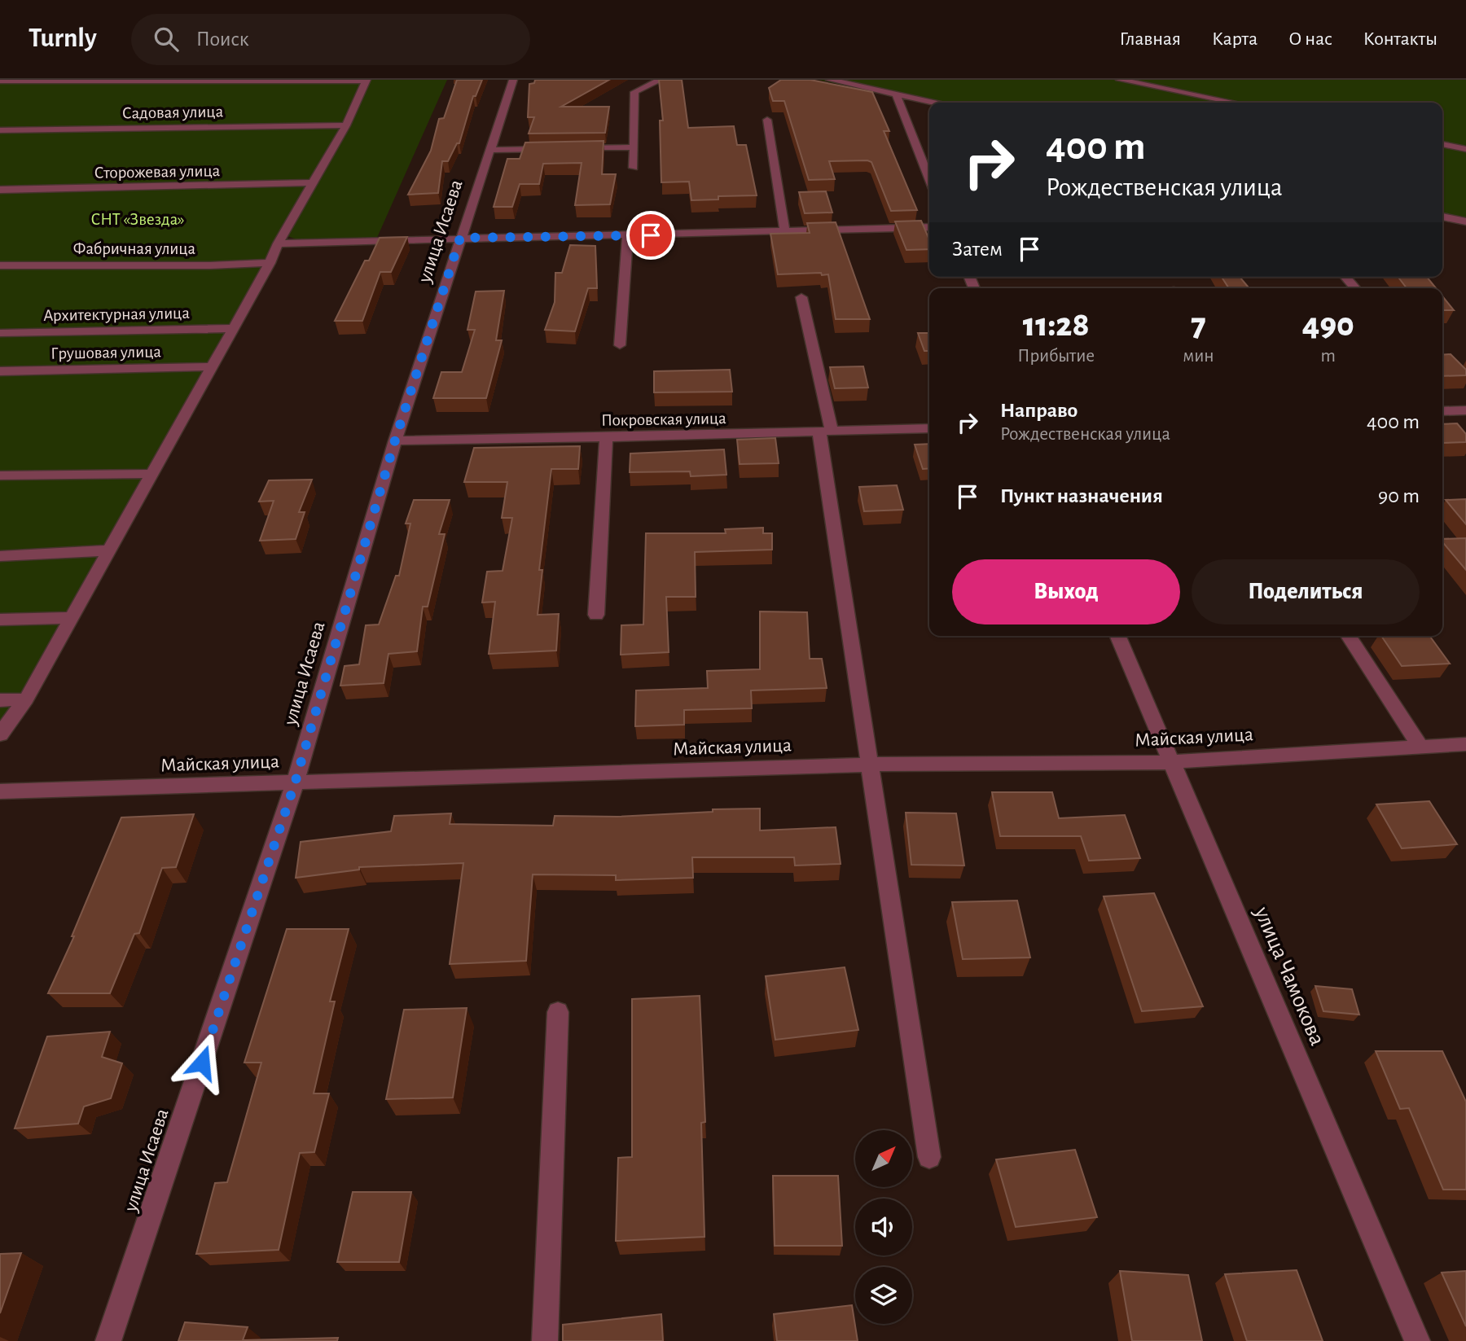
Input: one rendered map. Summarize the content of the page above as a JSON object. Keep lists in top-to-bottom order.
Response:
{
  "streets": {
    "street": [
      "Садовая улица",
      "Сторожевая улица",
      "улица Исаева",
      "Фабричная улица",
      "Архитектурная улица",
      "Грушовая улица",
      "Покровская улица",
      "Майская улица",
      "улица Чамокова"
    ]
  },
  "crossings": [
    ["улица Исаева", "Покровская улица"],
    ["улица Исаева", "Майская улица"],
    ["Майская улица", "улица Чамокова"]
  ],
  "parks": ["СНТ «Звезда»"],
  "north": "top right",
  "page": {
    "header": "Turnly",
    "search": "Поиск",
    "nav": [
      "Главная",
      "Карта",
      "О нас",
      "Контакты"
    ],
    "turn": ["400 m", "Рождественская улица"],
    "then": "Затем",
    "eta": [
      "11:28",
      "Прибытие",
      "7",
      "мин",
      "490",
      "m"
    ],
    "list": [
      {
        "name": "Направо",
        "note": "Рождественская улица",
        "value": "400 m"
      },
      {
        "name": "Пункт назначения",
        "value": "90 m"
      }
    ],
    "buttons": ["Выход", "Поделиться"]
  }
}
